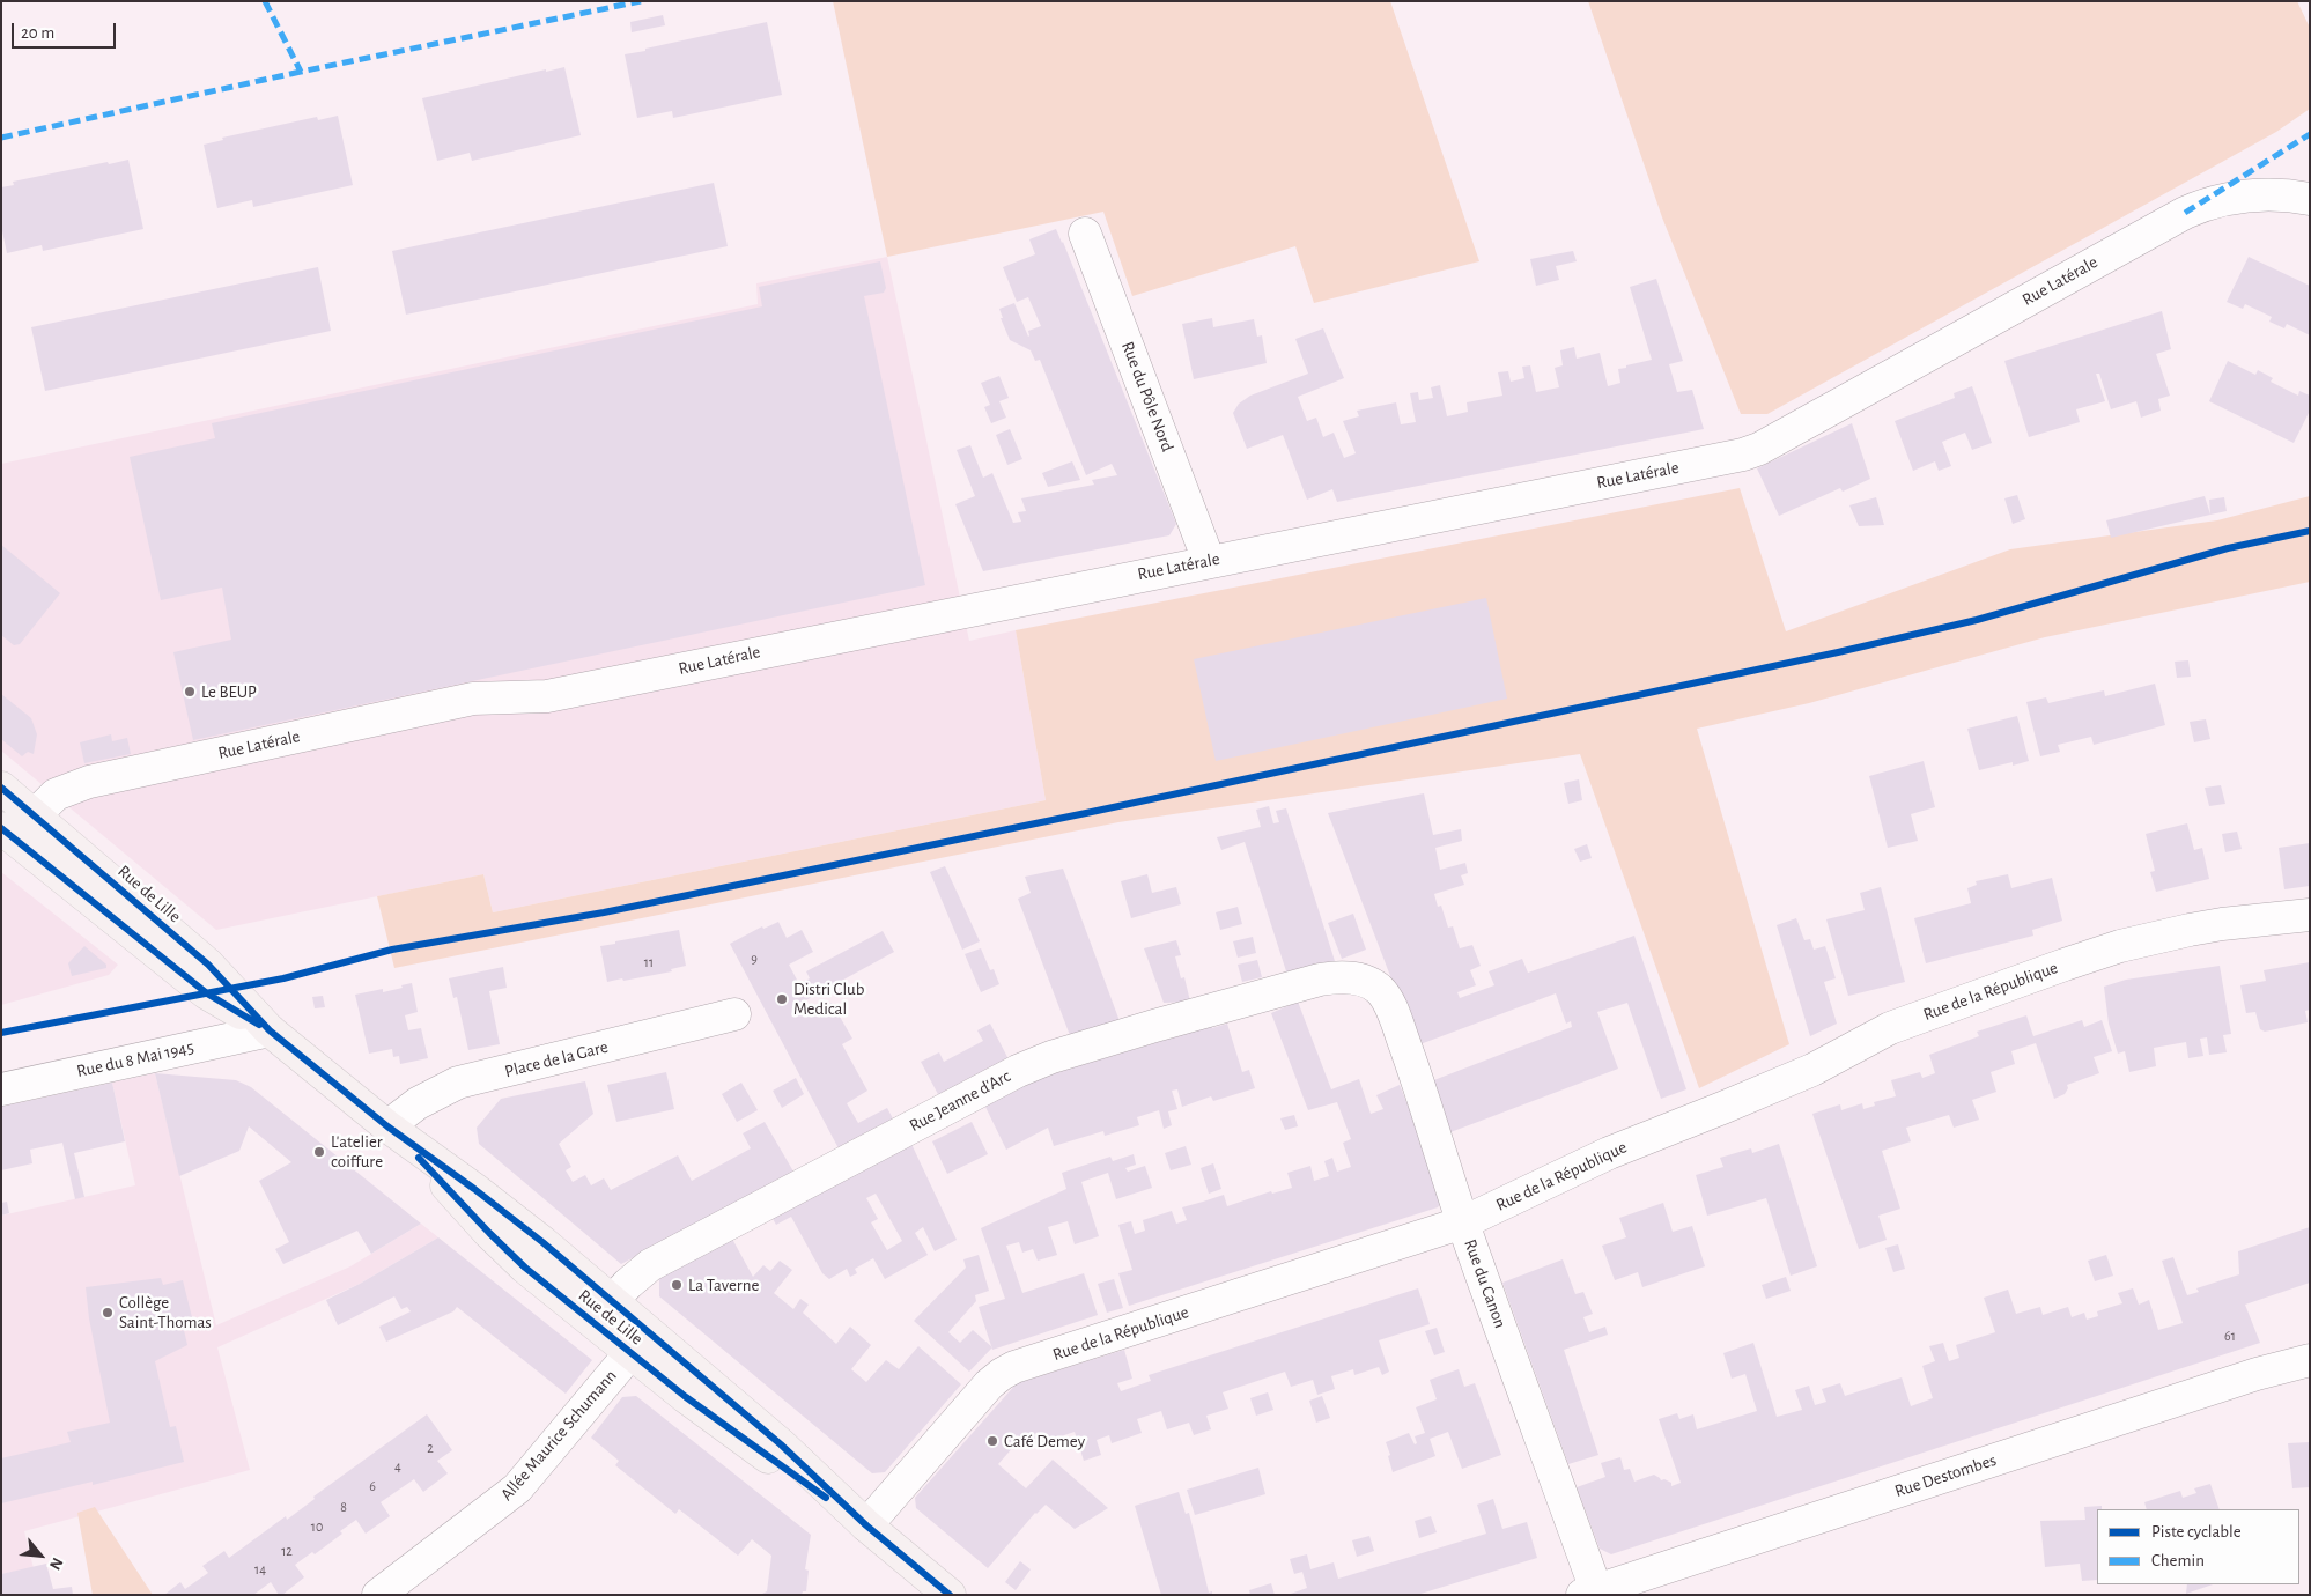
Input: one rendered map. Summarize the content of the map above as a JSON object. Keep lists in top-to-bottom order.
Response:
{
  "streets": {
    "main road": ["Rue de Lille"],
    "street": [
      "Rue Latérale",
      "Rue du Pôle Nord",
      "Rue de la République",
      "Rue du 8 Mai 1945",
      "Place de la Gare",
      "Rue Jeanne d'Arc",
      "Rue du Canon",
      "Allée Maurice Schumann",
      "Rue Destombes"
    ]
  },
  "crossings": [
    ["Rue Latérale", "Rue du Pôle Nord"],
    ["Rue Latérale", "Rue de Lille"],
    ["Rue de Lille", "Rue de la République"],
    ["Rue de Lille", "Rue du 8 Mai 1945"],
    ["Rue de Lille", "Place de la Gare"],
    ["Rue de Lille", "Rue Jeanne d'Arc"],
    ["Rue de Lille", "Allée Maurice Schumann"],
    ["Rue de la République", "Rue du Canon"],
    ["Rue Jeanne d'Arc", "Rue du Canon"],
    ["Rue du Canon", "Rue Destombes"]
  ],
  "places": [
    "Le BEUP",
    "Distri Club Medical",
    "L'atelier coiffure",
    "La Taverne",
    "Collège Saint-Thomas",
    "Café Demey"
  ],
  "house_numbers": [
    "9",
    "11",
    "61",
    "2",
    "4",
    "6",
    "8",
    "10",
    "12",
    "14"
  ],
  "legend": ["Piste cyclable", "Chemin"],
  "scale_bar": "20 m",
  "north": "bottom right"
}
